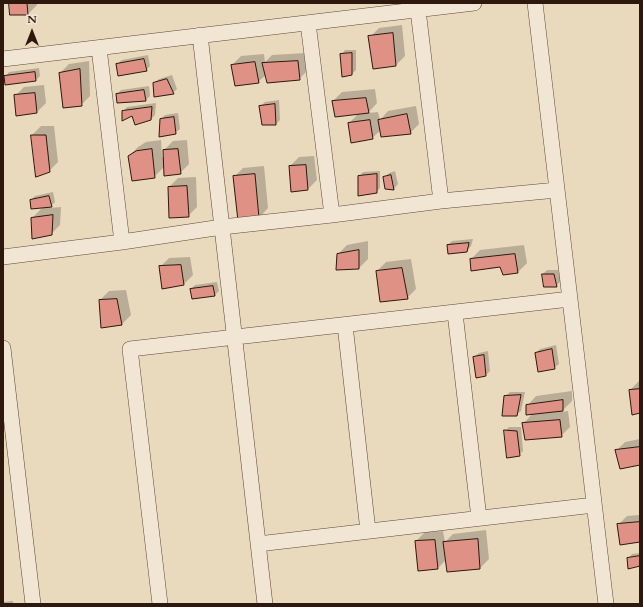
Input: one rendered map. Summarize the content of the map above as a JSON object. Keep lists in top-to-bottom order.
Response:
{
  "north": "top"
}
